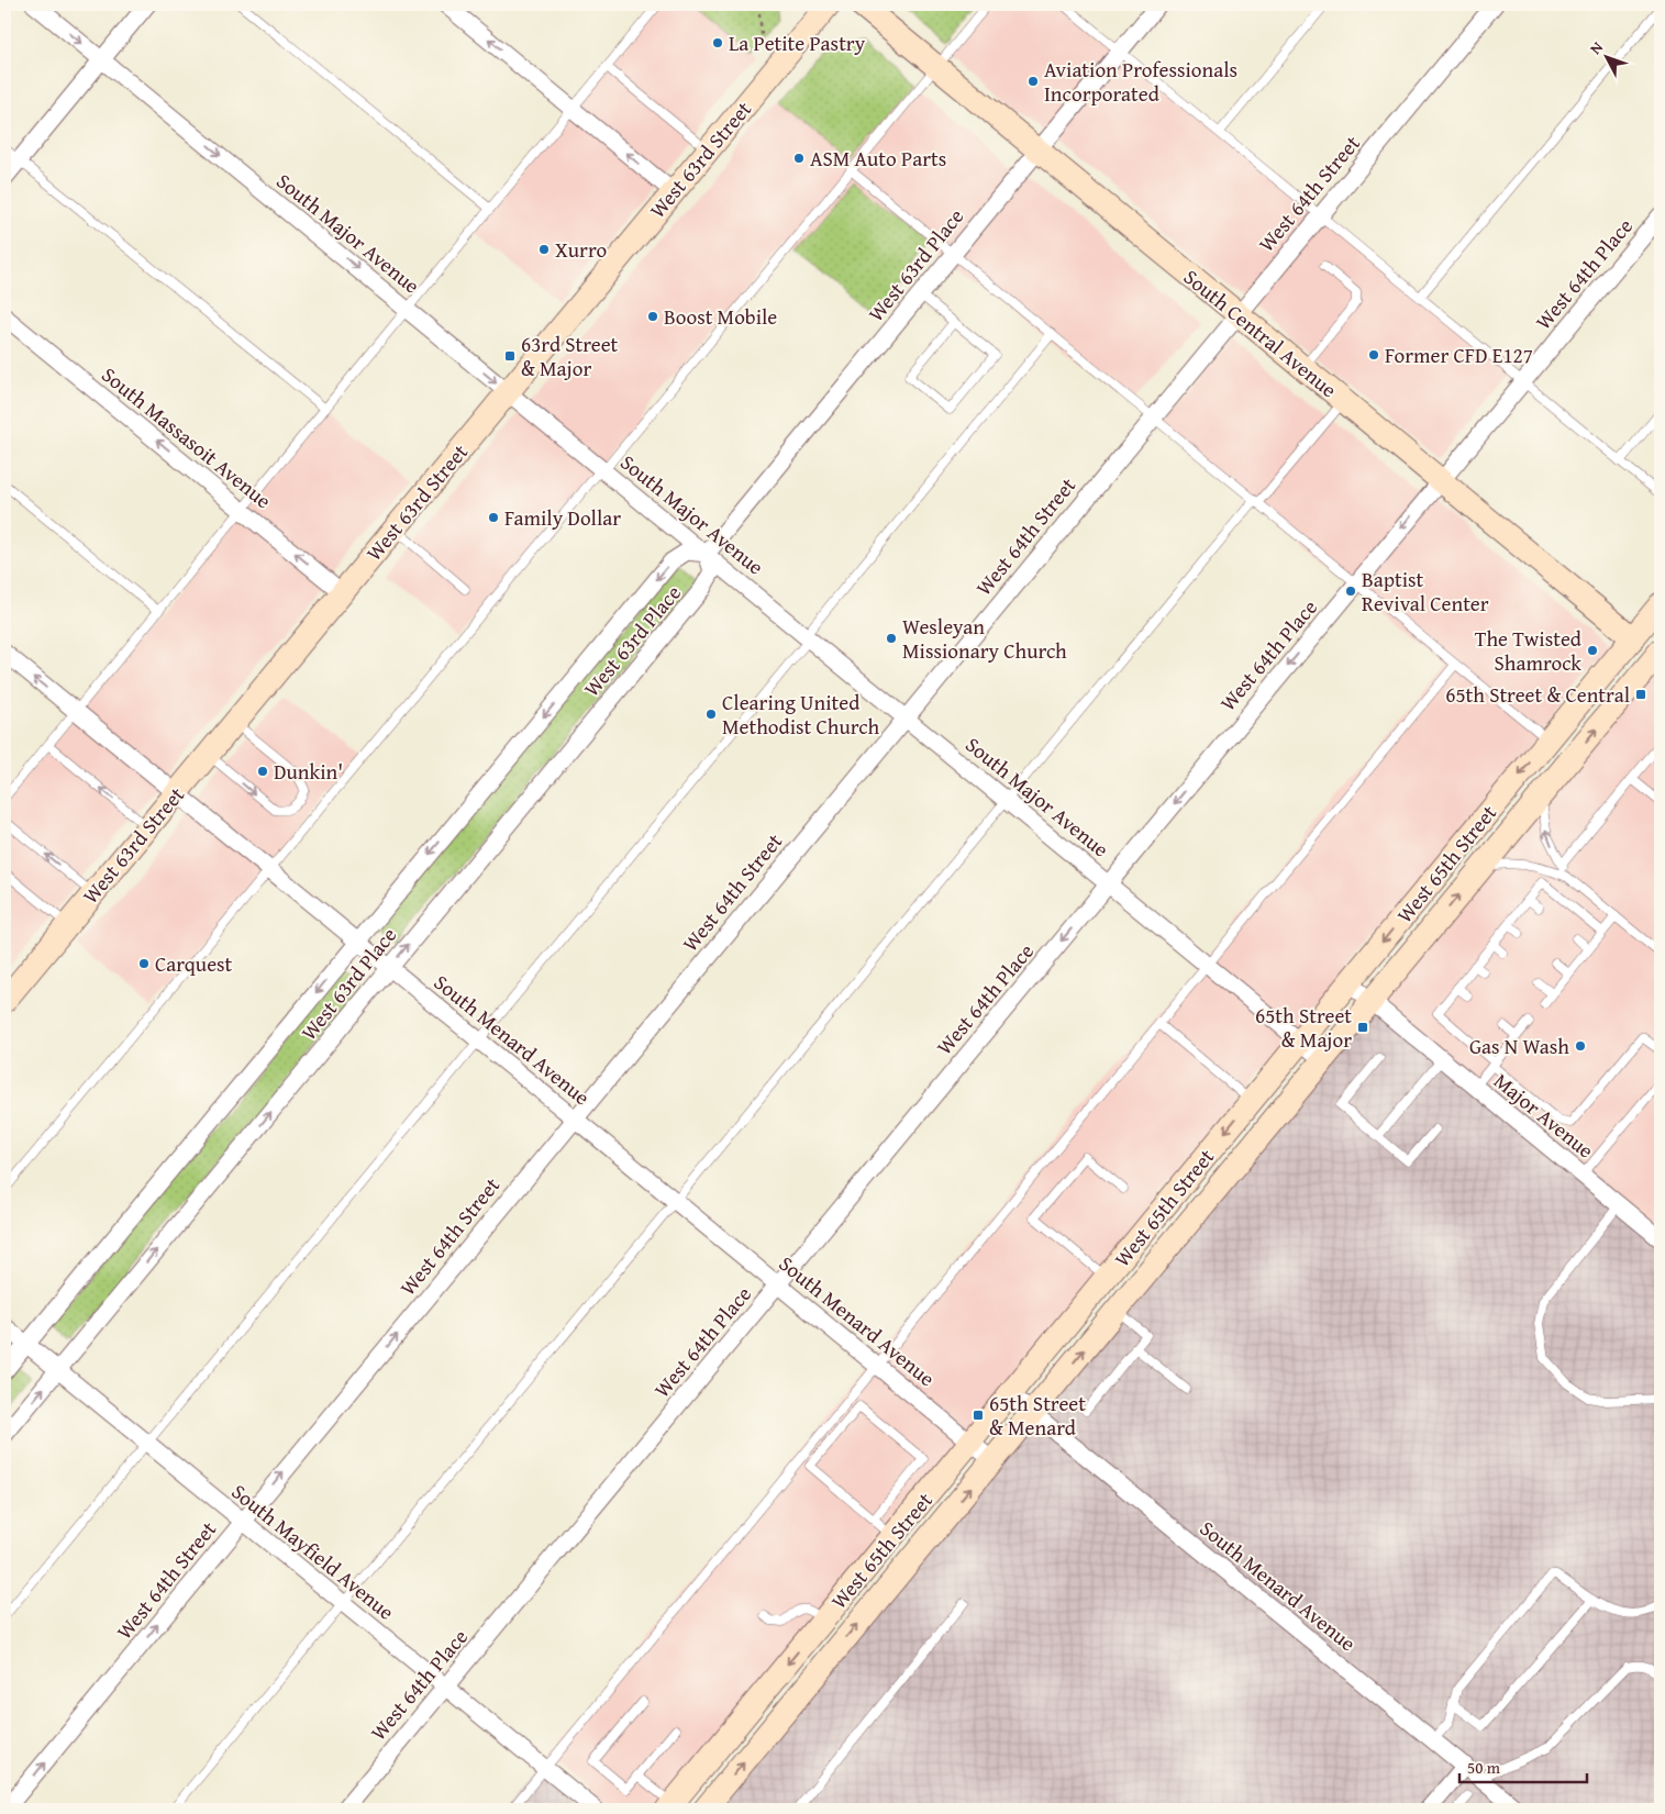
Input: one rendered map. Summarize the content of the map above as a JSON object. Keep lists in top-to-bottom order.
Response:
{
  "streets": {
    "street": [
      "West 63rd Street",
      "West 64th Street",
      "South Major Avenue",
      "West 63rd Place",
      "West 64th Place",
      "South Central Avenue",
      "South Massasoit Avenue",
      "West 65th Street",
      "South Menard Avenue",
      "Major Avenue",
      "South Mayfield Avenue"
    ]
  },
  "crossings": [
    ["West 63rd Street", "South Major Avenue"],
    ["West 63rd Street", "South Massasoit Avenue"],
    ["West 63rd Street", "South Menard Avenue"],
    ["West 64th Street", "South Major Avenue"],
    ["West 64th Street", "South Central Avenue"],
    ["West 64th Street", "South Menard Avenue"],
    ["West 64th Street", "South Mayfield Avenue"],
    ["South Major Avenue", "West 63rd Place"],
    ["South Major Avenue", "West 64th Place"],
    ["South Major Avenue", "West 65th Street"],
    ["West 63rd Place", "South Central Avenue"],
    ["West 63rd Place", "South Menard Avenue"],
    ["West 63rd Place", "South Mayfield Avenue"],
    ["West 64th Place", "South Central Avenue"],
    ["West 64th Place", "South Menard Avenue"],
    ["West 64th Place", "South Mayfield Avenue"],
    ["South Central Avenue", "West 65th Street"],
    ["West 65th Street", "South Menard Avenue"],
    ["West 65th Street", "Major Avenue"]
  ],
  "one_way": [
    "West 64th Street",
    "South Major Avenue",
    "West 64th Place",
    "South Massasoit Avenue"
  ],
  "places": {
    "other": [
      "La Petite Pastry",
      "Aviation Professionals Incorporated",
      "ASM Auto Parts",
      "Xurro",
      "Boost Mobile",
      "Former CFD E127",
      "Family Dollar",
      "Baptist Revival Center",
      "Wesleyan Missionary Church",
      "The Twisted Shamrock",
      "Clearing United Methodist Church",
      "Dunkin'",
      "Carquest",
      "Gas N Wash"
    ],
    "transit": [
      "63rd Street & Major",
      "65th Street & Central",
      "65th Street & Major",
      "65th Street & Menard"
    ]
  },
  "scale_bar": "50 m",
  "north": "top left"
}
